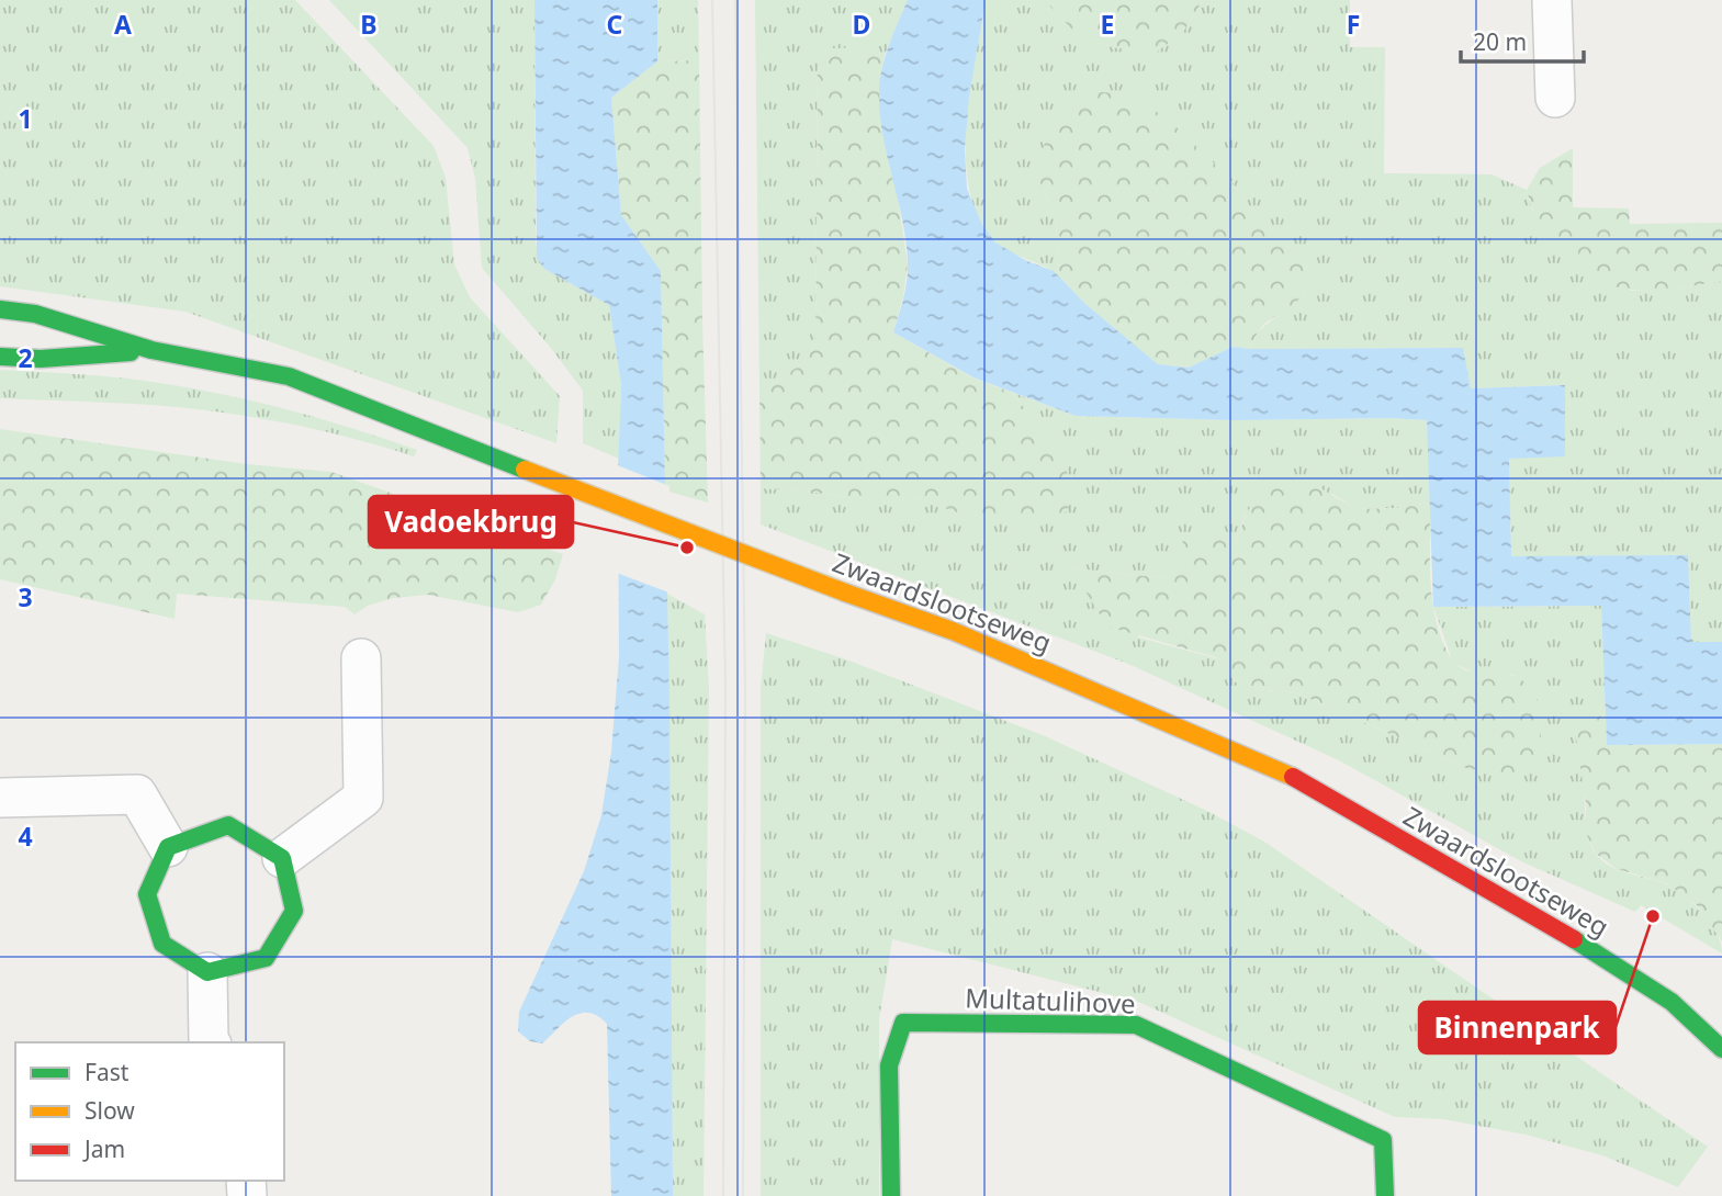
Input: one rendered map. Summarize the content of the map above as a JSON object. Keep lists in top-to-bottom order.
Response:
{
  "streets": {
    "main road": ["Zwaardslootseweg", "Multatulihove"]
  },
  "places": ["Vadoekbrug", "Binnenpark"],
  "legend": ["Fast", "Slow", "Jam"],
  "scale_bar": "20 m",
  "grid": {
    "columns": [
      "A",
      "B",
      "C",
      "D",
      "E",
      "F"
    ],
    "rows": [
      "1",
      "2",
      "3",
      "4"
    ]
  }
}
